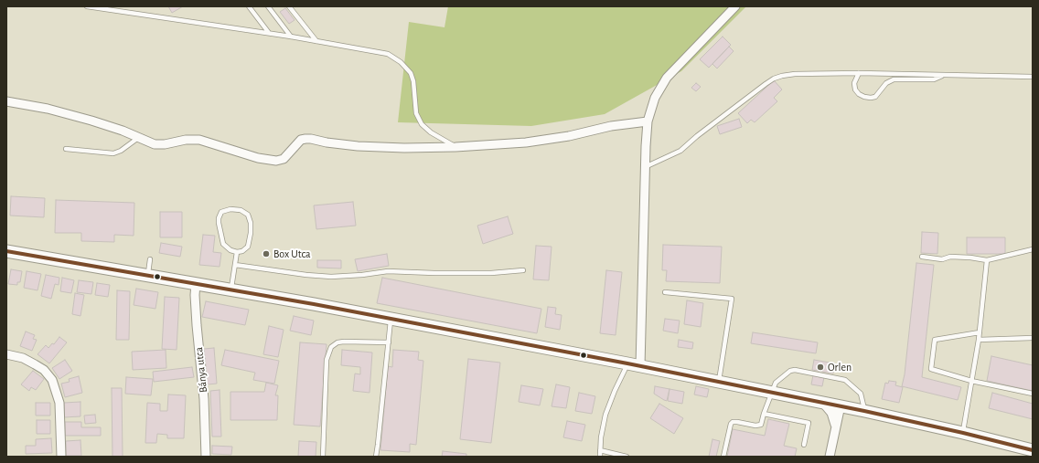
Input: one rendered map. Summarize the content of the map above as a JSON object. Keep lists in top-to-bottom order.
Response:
{
  "streets": {
    "street": ["Bánya utca"]
  },
  "places": ["Box Utca", "Orlen"]
}
